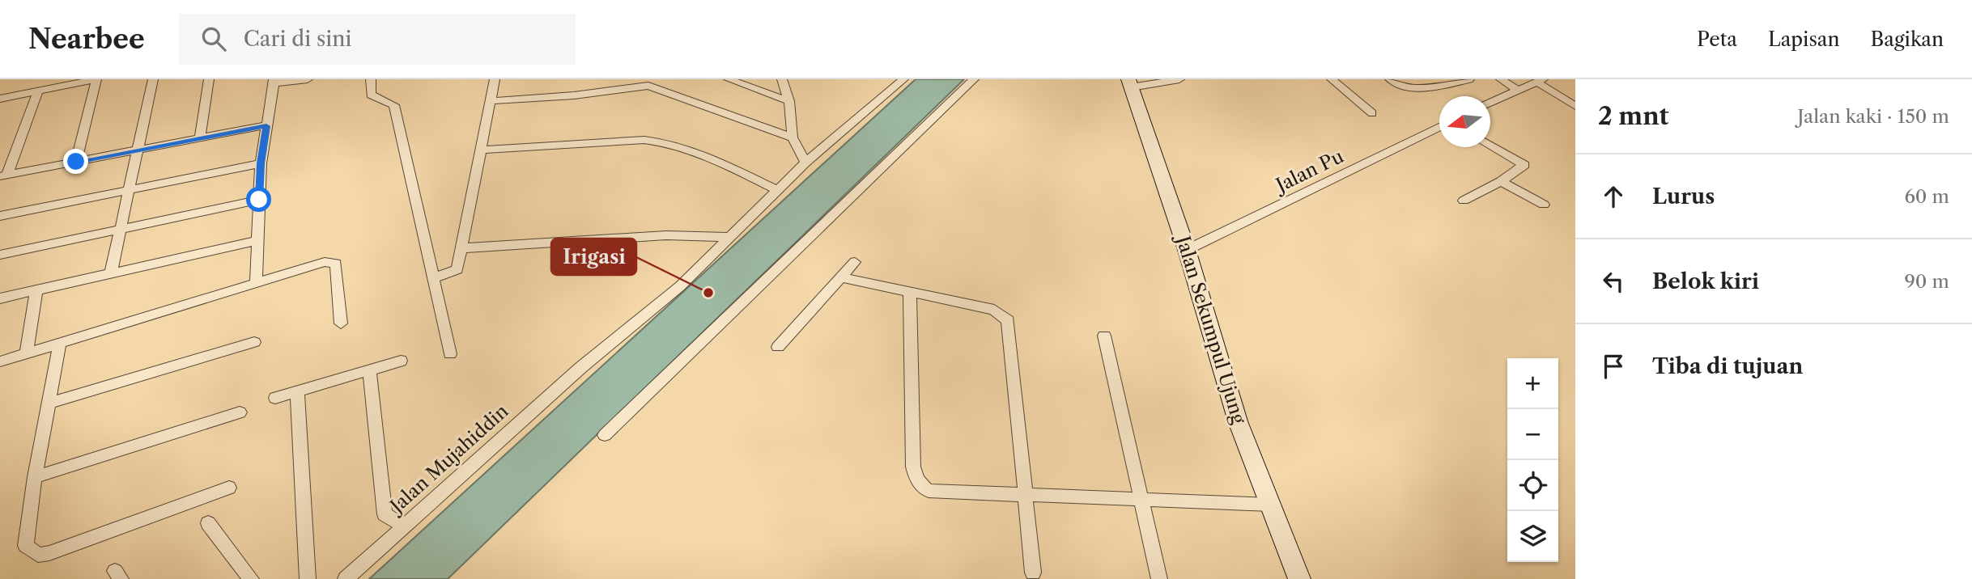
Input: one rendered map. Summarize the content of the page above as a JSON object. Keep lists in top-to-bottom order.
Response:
{
  "streets": {
    "main road": ["Jalan Sekumpul Ujung"],
    "street": ["Jalan Pu", "Jalan Mujahiddin"]
  },
  "crossings": [
    ["Jalan Pu", "Jalan Sekumpul Ujung"]
  ],
  "places": ["Irigasi"],
  "north": "left",
  "page": {
    "header": "Nearbee",
    "search": "Cari di sini",
    "nav": ["Peta", "Lapisan", "Bagikan"],
    "heading": ["2 mnt", "Jalan kaki · 150 m"],
    "list": [
      ["Lurus", "60 m"],
      ["Belok kiri", "90 m"],
      "Tiba di tujuan"
    ],
    "map_buttons": ["+", "−"]
  }
}
